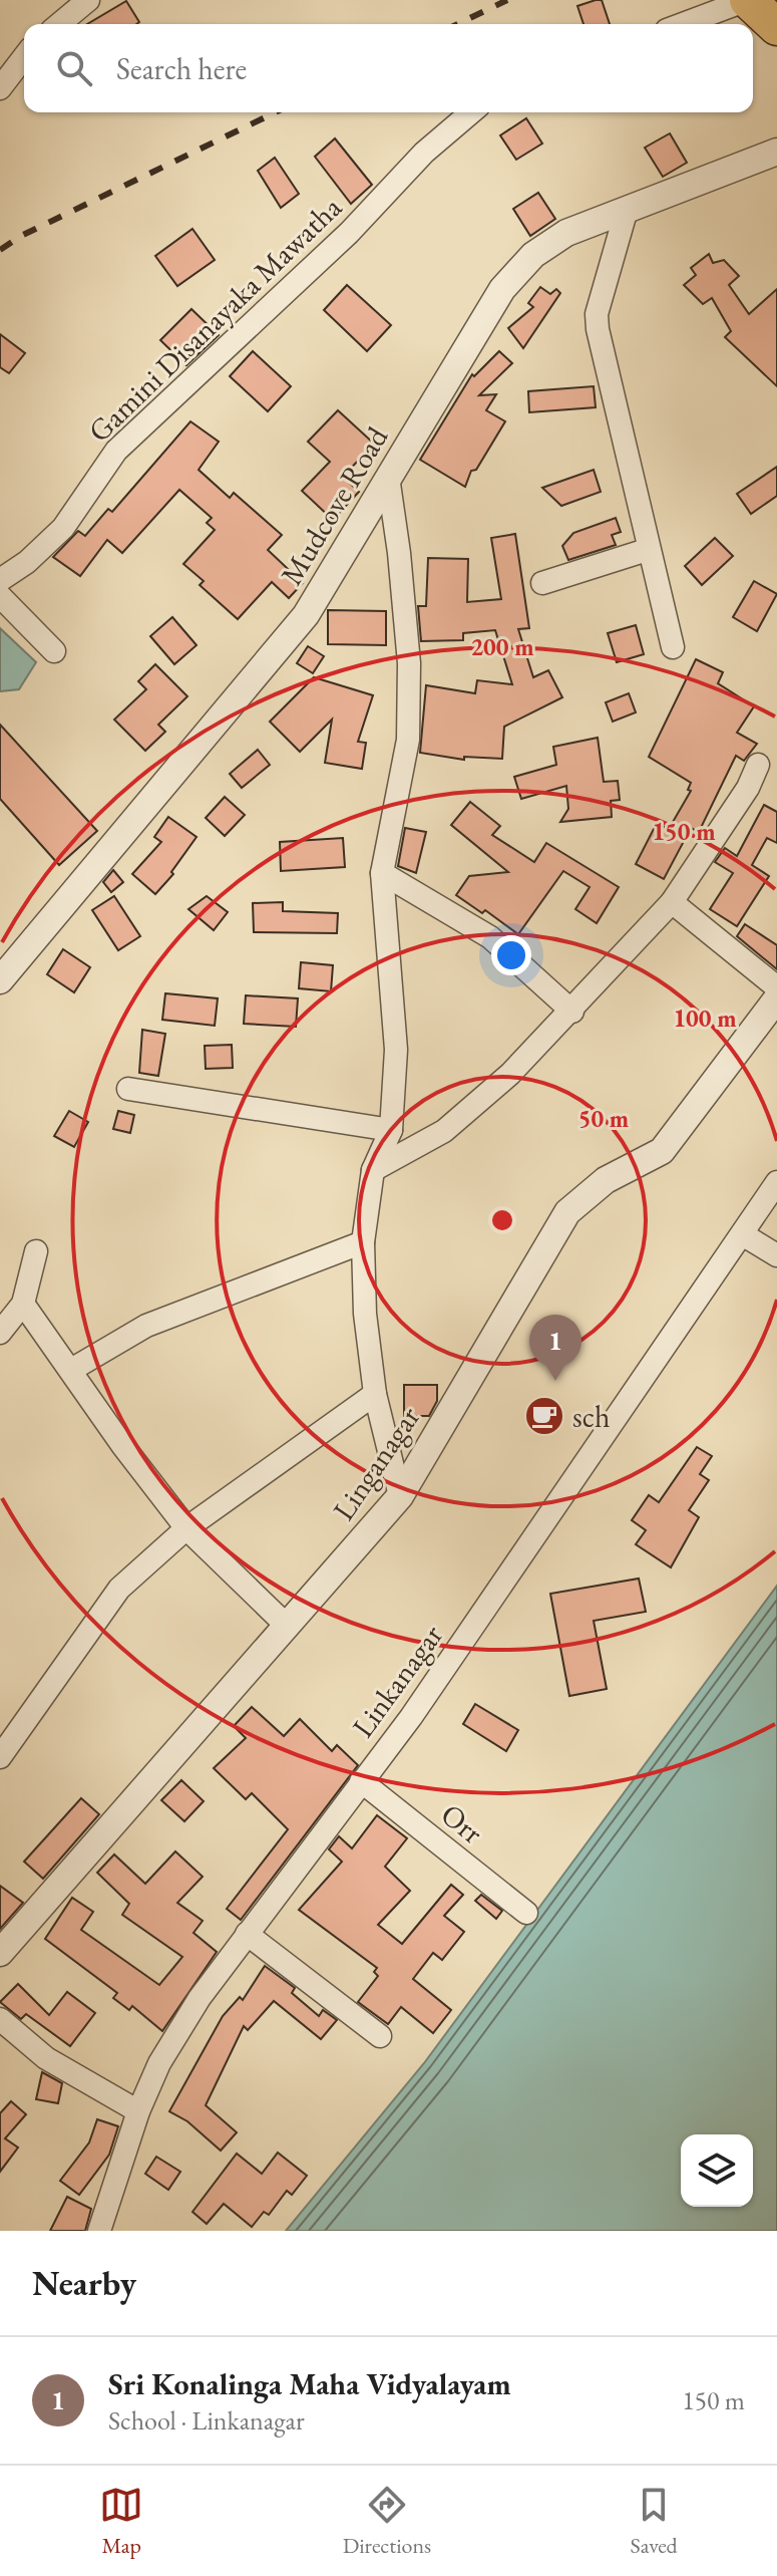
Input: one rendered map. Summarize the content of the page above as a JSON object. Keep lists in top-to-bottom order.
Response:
{
  "streets": {
    "street": [
      "Gamini Disanayaka Mawatha",
      "Mudcove Road",
      "Linganagar",
      "Linkanagar",
      "Orr"
    ]
  },
  "crossings": [
    ["Linkanagar", "Orr"]
  ],
  "places": {
    "cafe": ["sch"]
  },
  "page": {
    "search": "Search here",
    "pins": "1",
    "heading": "Nearby",
    "list": [
      {
        "mark": "1",
        "name": "Sri Konalinga Maha Vidyalayam",
        "note": "School · Linkanagar",
        "value": "150 m"
      }
    ],
    "nav": ["Map", "Directions", "Saved"]
  },
  "rings": [
    "200 m",
    "150 m",
    "100 m",
    "50 m"
  ]
}
